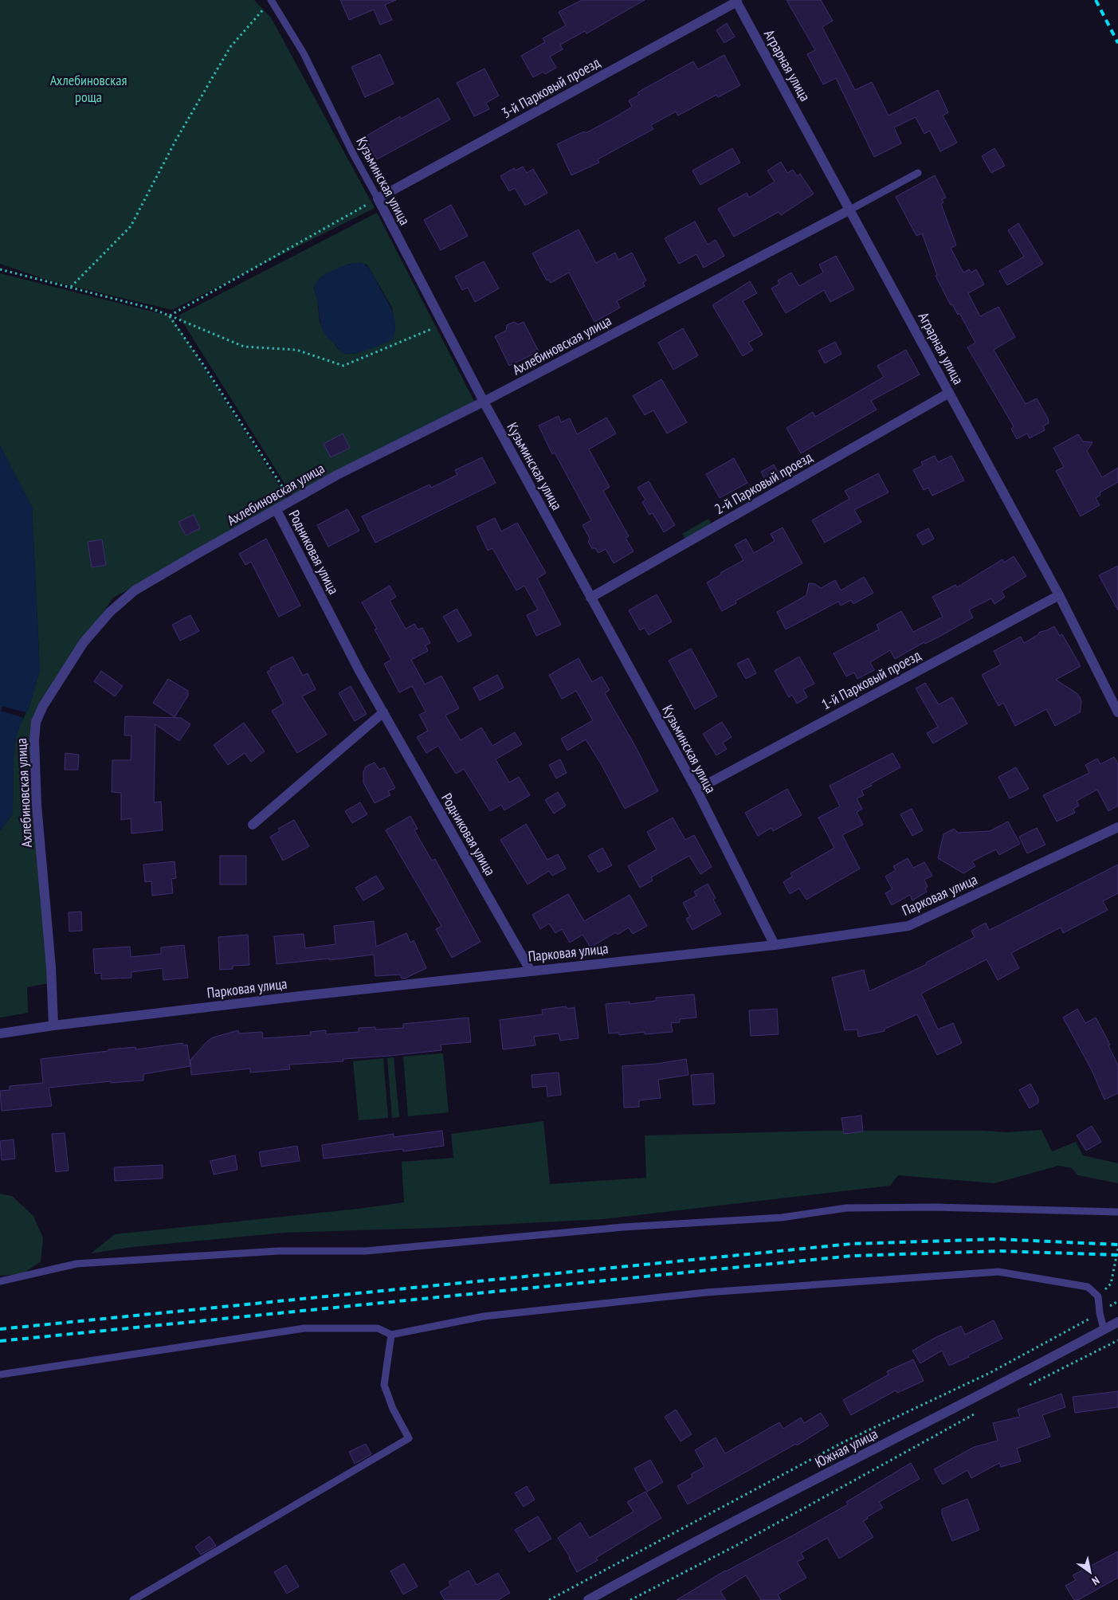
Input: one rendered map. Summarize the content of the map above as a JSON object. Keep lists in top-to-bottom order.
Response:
{
  "streets": {
    "street": [
      "Аграрная улица",
      "3-й Парковый проезд",
      "Кузьминская улица",
      "Ахлебиновская улица",
      "2-й Парковый проезд",
      "Родниковая улица",
      "1-й Парковый проезд",
      "Парковая улица",
      "Южная улица"
    ]
  },
  "crossings": [
    ["Аграрная улица", "3-й Парковый проезд"],
    ["Аграрная улица", "Ахлебиновская улица"],
    ["Аграрная улица", "2-й Парковый проезд"],
    ["Аграрная улица", "1-й Парковый проезд"],
    ["3-й Парковый проезд", "Кузьминская улица"],
    ["Кузьминская улица", "Ахлебиновская улица"],
    ["Кузьминская улица", "2-й Парковый проезд"],
    ["Кузьминская улица", "1-й Парковый проезд"],
    ["Кузьминская улица", "Парковая улица"],
    ["Ахлебиновская улица", "Родниковая улица"],
    ["Ахлебиновская улица", "Парковая улица"],
    ["Родниковая улица", "Парковая улица"]
  ],
  "parks": ["Ахлебиновская роща"],
  "north": "bottom right"
}
